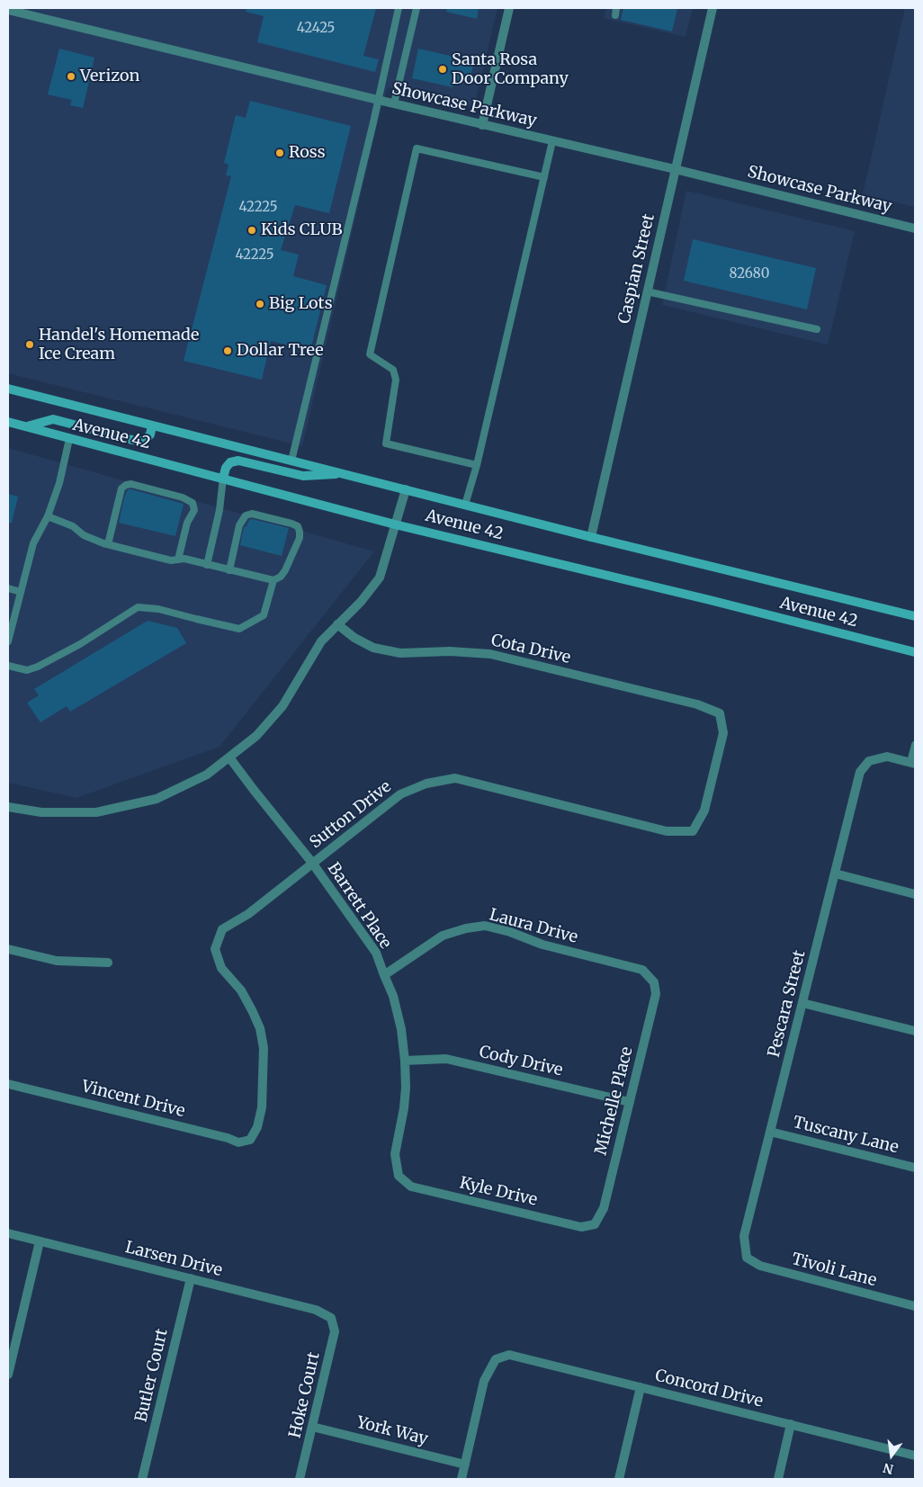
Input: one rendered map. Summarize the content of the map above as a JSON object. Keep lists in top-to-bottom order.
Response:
{
  "streets": {
    "main road": ["Avenue 42"],
    "street": [
      "Showcase Parkway",
      "Caspian Street",
      "Cota Drive",
      "Sutton Drive",
      "Barrett Place",
      "Laura Drive",
      "Pescara Street",
      "Cody Drive",
      "Vincent Drive",
      "Michelle Place",
      "Tuscany Lane",
      "Kyle Drive",
      "Larsen Drive",
      "Tivoli Lane",
      "Butler Court",
      "Concord Drive",
      "Hoke Court",
      "York Way"
    ]
  },
  "crossings": [
    ["Showcase Parkway", "Caspian Street"],
    ["Caspian Street", "Avenue 42"],
    ["Cota Drive", "Sutton Drive"],
    ["Sutton Drive", "Barrett Place"],
    ["Sutton Drive", "Vincent Drive"],
    ["Barrett Place", "Laura Drive"],
    ["Barrett Place", "Cody Drive"],
    ["Barrett Place", "Kyle Drive"],
    ["Laura Drive", "Michelle Place"],
    ["Pescara Street", "Tuscany Lane"],
    ["Pescara Street", "Tivoli Lane"],
    ["Cody Drive", "Michelle Place"],
    ["Michelle Place", "Kyle Drive"],
    ["Larsen Drive", "Butler Court"],
    ["Larsen Drive", "Hoke Court"],
    ["Concord Drive", "York Way"],
    ["Hoke Court", "York Way"]
  ],
  "places": [
    "Santa Rosa Door Company",
    "Verizon",
    "Ross",
    "Kids CLUB",
    "Big Lots",
    "Handel's Homemade Ice Cream",
    "Dollar Tree"
  ],
  "house_numbers": [
    "42425",
    "42225",
    "42225",
    "82680"
  ],
  "north": "bottom"
}
